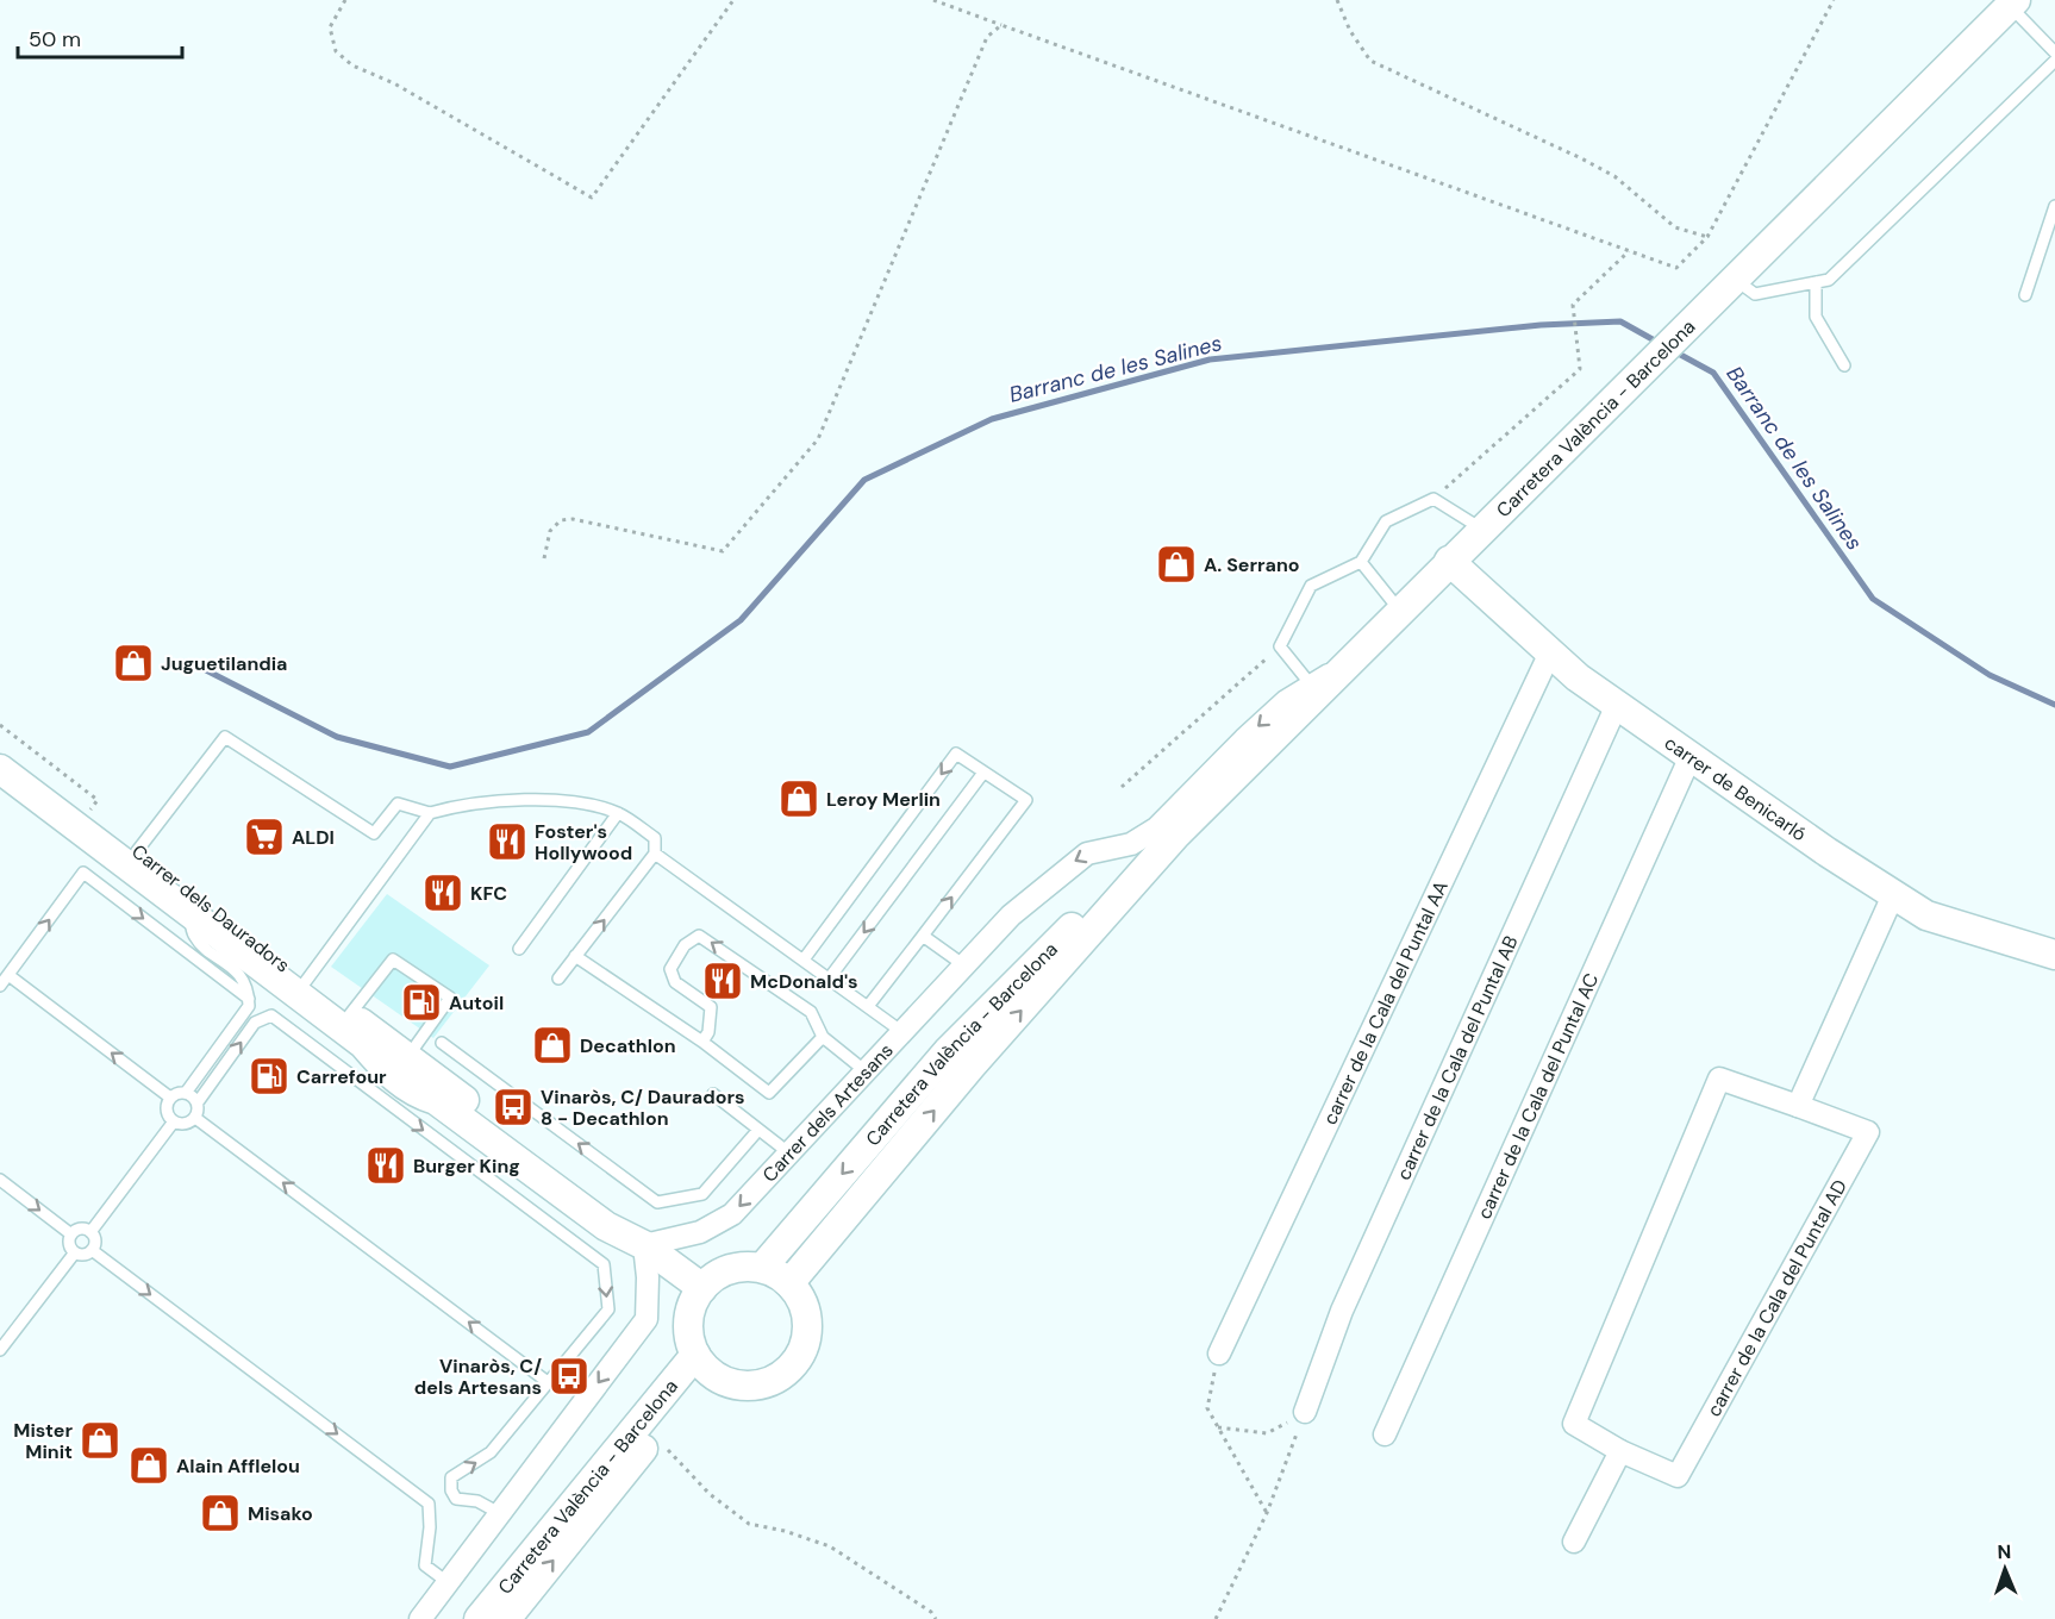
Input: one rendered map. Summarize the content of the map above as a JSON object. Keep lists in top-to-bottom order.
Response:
{
  "streets": {
    "main road": ["Carretera València - Barcelona", "carrer de Benicarló", "Carrer dels Dauradors"],
    "street": [
      "carrer de la Cala del Puntal AA",
      "carrer de la Cala del Puntal AB",
      "carrer de la Cala del Puntal AC",
      "Carrer dels Artesans",
      "carrer de la Cala del Puntal AD"
    ]
  },
  "crossings": [
    ["Carretera València - Barcelona", "carrer de Benicarló"],
    ["Carretera València - Barcelona", "Carrer dels Dauradors"],
    ["Carretera València - Barcelona", "Carrer dels Artesans"],
    ["carrer de Benicarló", "carrer de la Cala del Puntal AA"],
    ["carrer de Benicarló", "carrer de la Cala del Puntal AB"],
    ["carrer de Benicarló", "carrer de la Cala del Puntal AC"],
    ["Carrer dels Dauradors", "Carrer dels Artesans"]
  ],
  "one_way": ["Carrer dels Artesans"],
  "water": ["Barranc de les Salines"],
  "places": {
    "shop": [
      "A. Serrano",
      "Juguetilandia",
      "Leroy Merlin",
      "Decathlon",
      "Mister Minit",
      "Alain Afflelou",
      "Misako"
    ],
    "supermarket": ["ALDI"],
    "restaurant": [
      "Foster's Hollywood",
      "KFC",
      "McDonald's",
      "Burger King"
    ],
    "fuel station": ["Autoil", "Carrefour"],
    "bus stop": ["Vinaròs, C/ Dauradors 8 - Decathlon", "Vinaròs, C/ dels Artesans"]
  },
  "scale_bar": "50 m",
  "north": "top"
}
